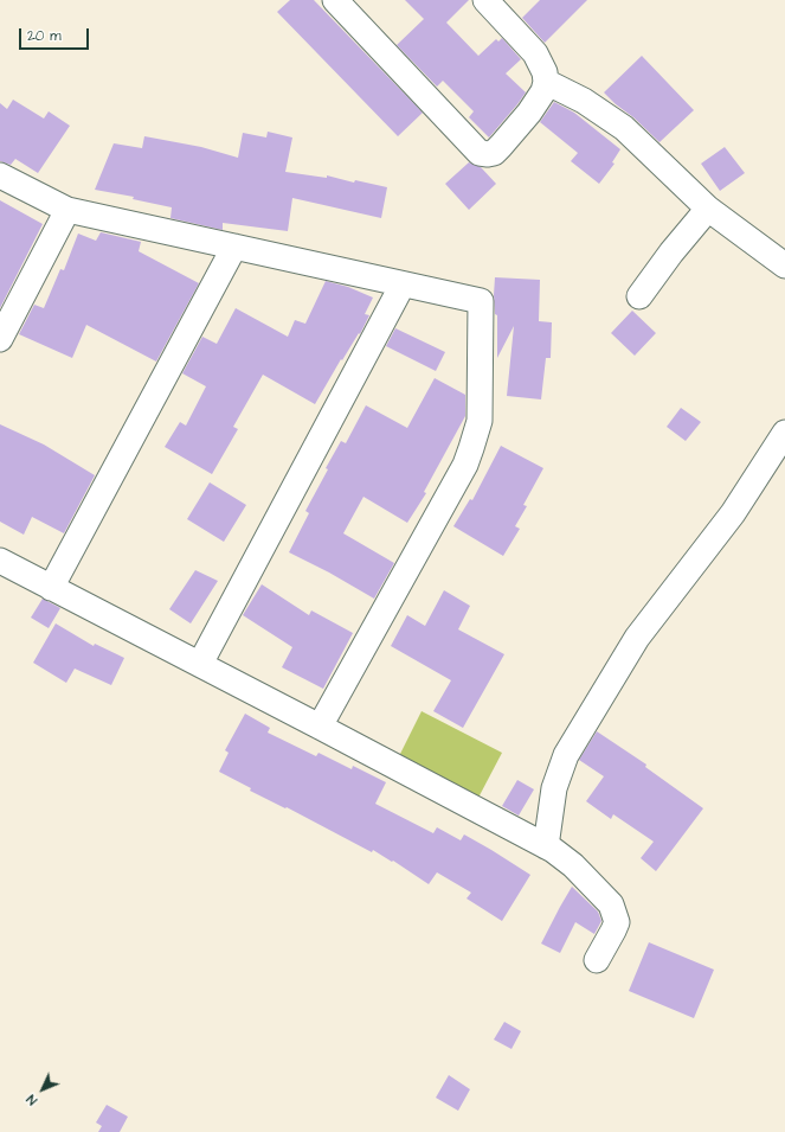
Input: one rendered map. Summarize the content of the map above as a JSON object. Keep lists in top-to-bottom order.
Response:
{
  "scale_bar": "20 m",
  "north": "bottom left"
}
